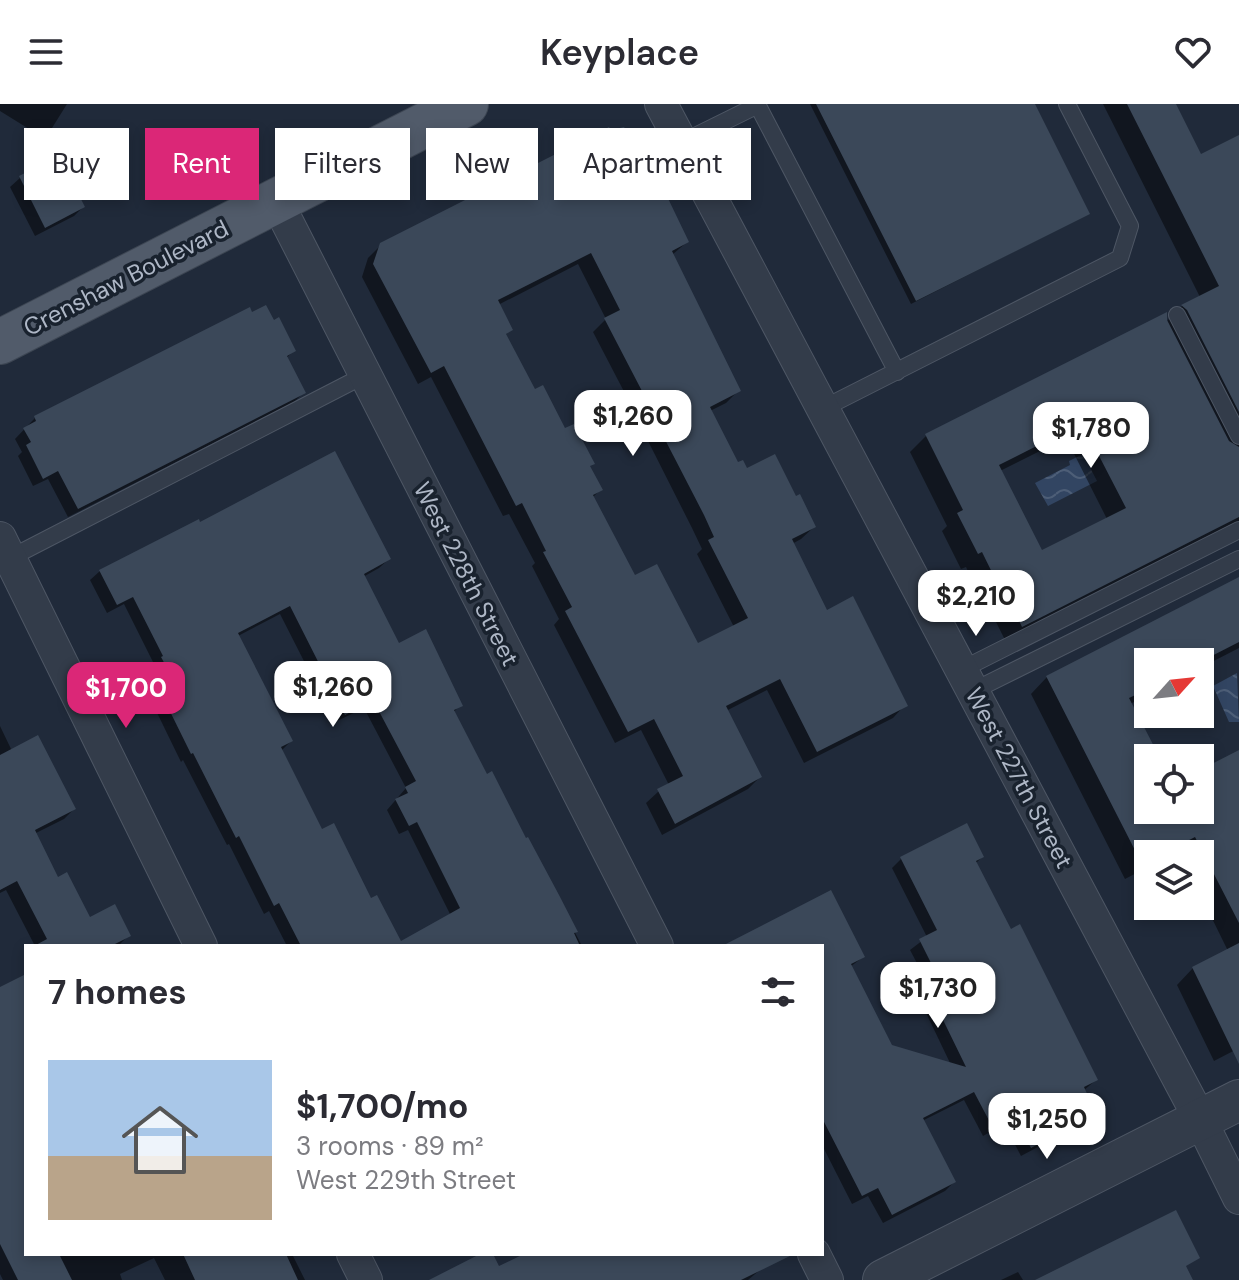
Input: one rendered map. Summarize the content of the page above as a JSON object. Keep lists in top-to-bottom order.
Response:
{
  "streets": {
    "main road": ["Crenshaw Boulevard"],
    "street": ["West 228th Street", "West 227th Street"]
  },
  "crossings": [
    ["Crenshaw Boulevard", "West 228th Street"]
  ],
  "north": "top right",
  "page": {
    "header": "Keyplace",
    "chip": [
      "Buy",
      "Rent",
      "Filters",
      "New",
      "Apartment"
    ],
    "price": [
      "$1,260",
      "$1,780",
      "$2,210",
      "$1,260",
      "$1,700",
      "$1,730",
      "$1,250"
    ],
    "heading": "7 homes",
    "list": [
      {
        "name": "$1,700/mo",
        "note": "3 rooms · 89 m² · West 229th Street"
      }
    ]
  }
}
